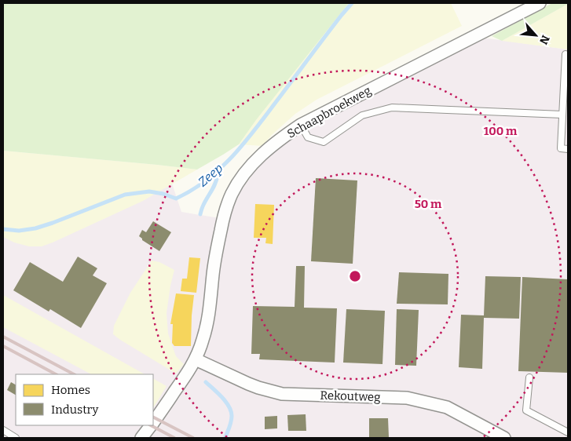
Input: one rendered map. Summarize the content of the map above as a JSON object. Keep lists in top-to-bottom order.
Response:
{
  "streets": {
    "street": ["Schaapbroekweg", "Rekoutweg"]
  },
  "crossings": [
    ["Schaapbroekweg", "Rekoutweg"]
  ],
  "water": ["Zeep"],
  "legend": ["Homes", "Industry"],
  "north": "bottom right",
  "rings": ["100 m", "50 m"]
}
